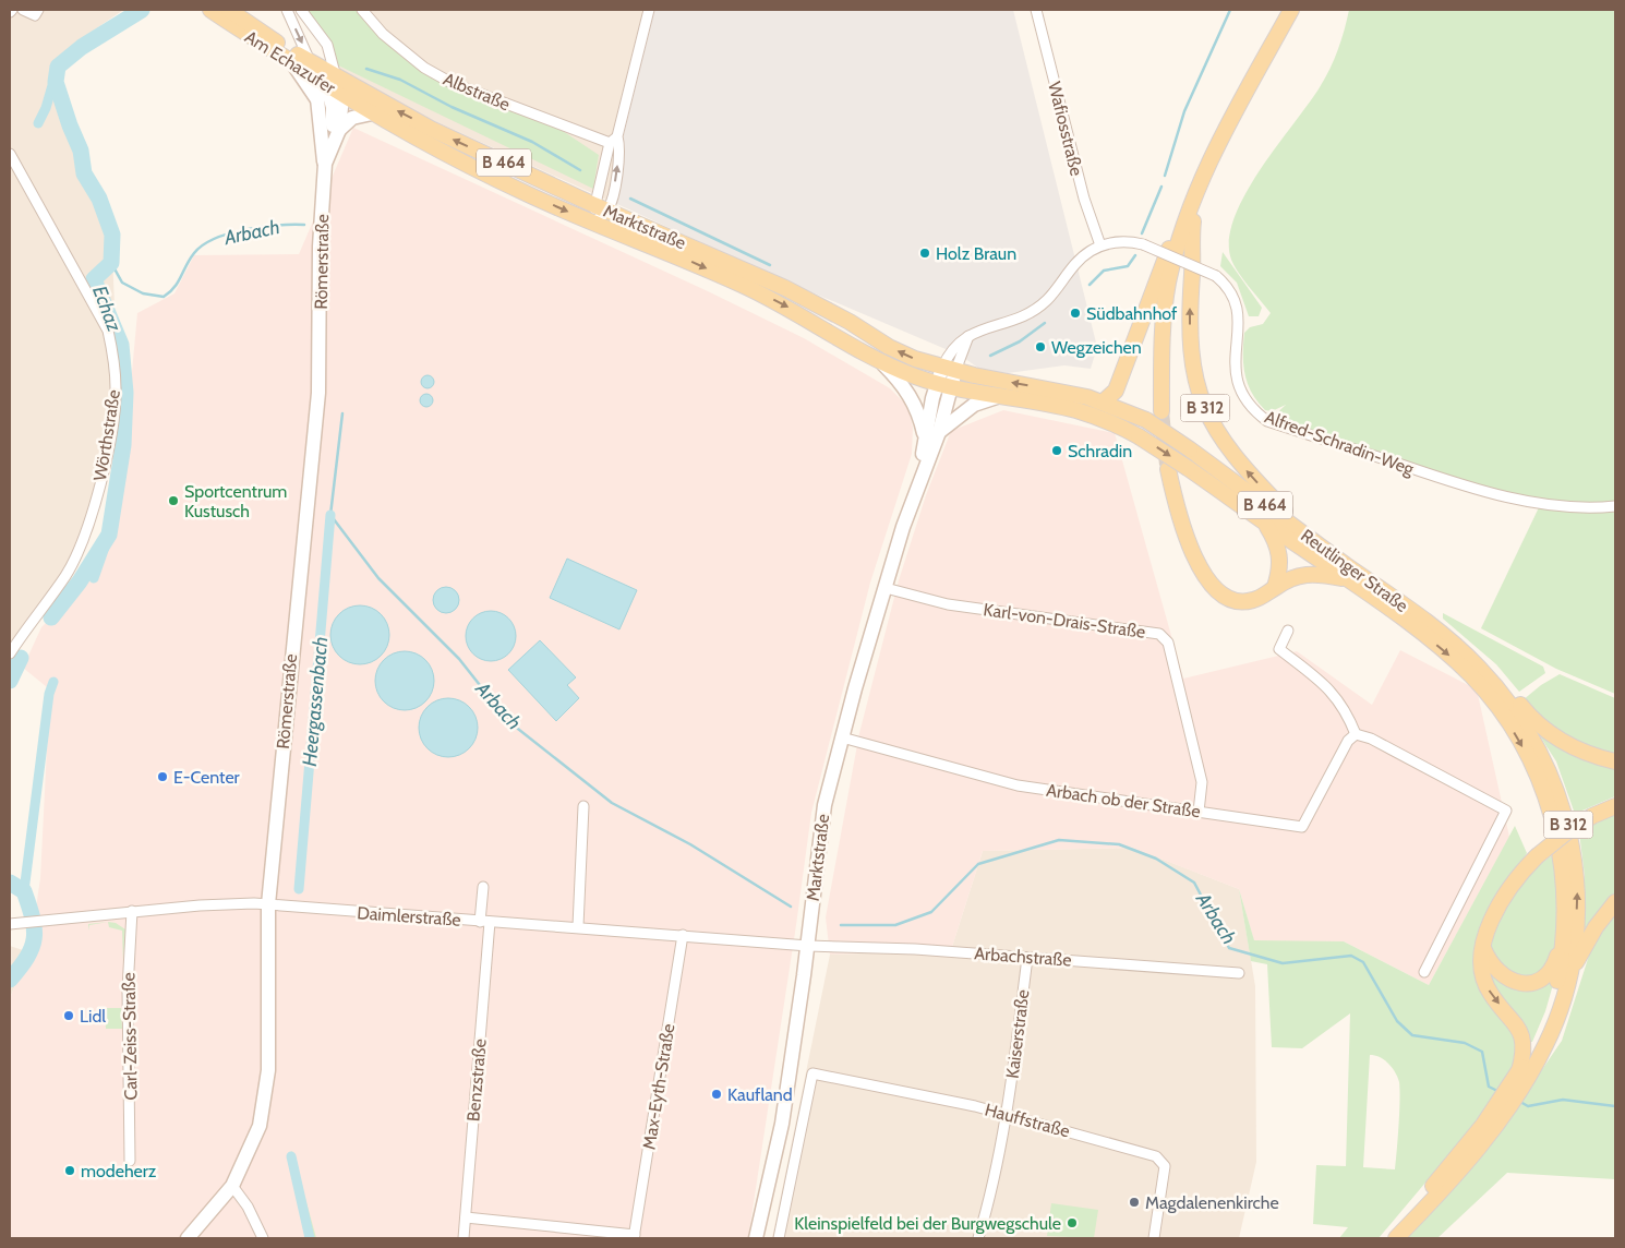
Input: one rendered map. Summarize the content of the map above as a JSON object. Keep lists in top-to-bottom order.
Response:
{
  "streets": {
    "main road": [
      "Am Echazufer",
      "B 464",
      "Marktstraße",
      "Römerstraße",
      "B 312",
      "Reutlinger Straße"
    ],
    "street": [
      "Albstraße",
      "Wafiosstraße",
      "Wörthstraße",
      "Alfred-Schradin-Weg",
      "Karl-von-Drais-Straße",
      "Arbach ob der Straße",
      "Daimlerstraße",
      "Arbachstraße",
      "Kaiserstraße",
      "Carl-Zeiss-Straße",
      "Benzstraße",
      "Max-Eyth-Straße",
      "Hauffstraße"
    ]
  },
  "crossings": [
    ["Am Echazufer", "Marktstraße"],
    ["Am Echazufer", "Römerstraße"],
    ["Wafiosstraße", "Alfred-Schradin-Weg"],
    ["Marktstraße", "Römerstraße"],
    ["Marktstraße", "Reutlinger Straße"],
    ["Marktstraße", "Karl-von-Drais-Straße"],
    ["Marktstraße", "Arbach ob der Straße"],
    ["Marktstraße", "Daimlerstraße"],
    ["Marktstraße", "Arbachstraße"],
    ["Römerstraße", "Daimlerstraße"],
    ["B 312", "Reutlinger Straße"],
    ["Karl-von-Drais-Straße", "Arbach ob der Straße"],
    ["Daimlerstraße", "Arbachstraße"],
    ["Daimlerstraße", "Carl-Zeiss-Straße"],
    ["Daimlerstraße", "Benzstraße"],
    ["Daimlerstraße", "Max-Eyth-Straße"],
    ["Arbachstraße", "Kaiserstraße"],
    ["Kaiserstraße", "Hauffstraße"]
  ],
  "water": ["Arbach", "Echaz", "Heergassenbach"],
  "places": [
    "Holz Braun",
    "Südbahnhof",
    "Wegzeichen",
    "Schradin",
    "Sportcentrum Kustusch",
    "E-Center",
    "Lidl",
    "Kaufland",
    "modeherz",
    "Magdalenenkirche",
    "Kleinspielfeld bei der Burgwegschule"
  ]
}
